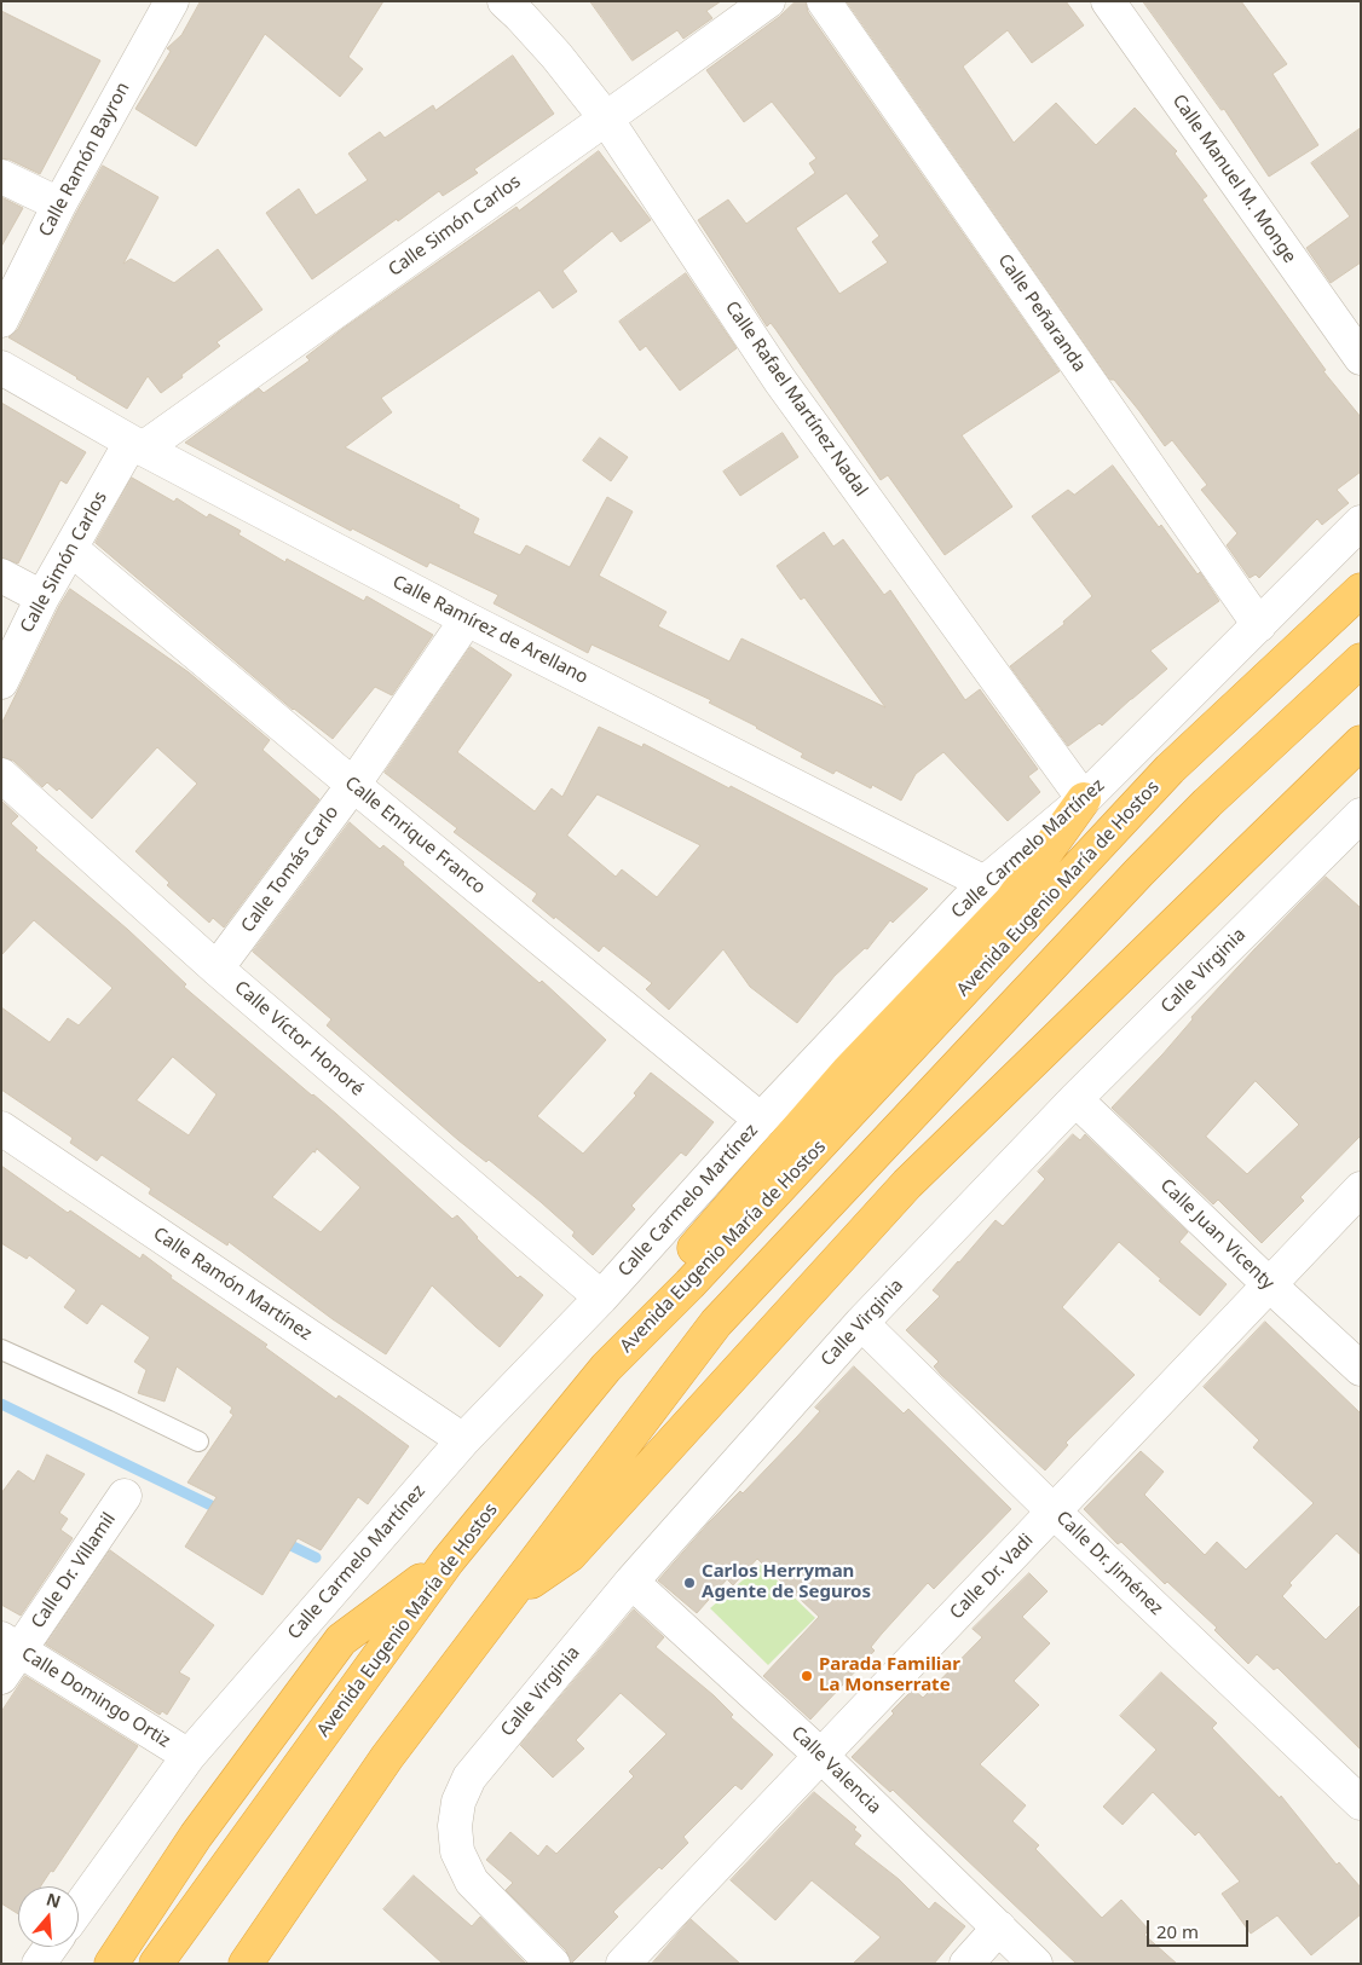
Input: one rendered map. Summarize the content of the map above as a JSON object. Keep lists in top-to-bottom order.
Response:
{
  "streets": {
    "highway": ["Avenida Eugenio María de Hostos"],
    "street": [
      "Calle Ramón Bayron",
      "Calle Manuel M. Monge",
      "Calle Simón Carlos",
      "Calle Peñaranda",
      "Calle Rafael Martínez Nadal",
      "Calle Ramírez de Arellano",
      "Calle Enrique Franco",
      "Calle Carmelo Martínez",
      "Calle Tomás Carlo",
      "Calle Virginia",
      "Calle Víctor Honoré",
      "Calle Juan Vicenty",
      "Calle Ramón Martínez",
      "Calle Dr. Jiménez",
      "Calle Dr. Villamil",
      "Calle Dr. Vadi",
      "Calle Domingo Ortiz",
      "Calle Valencia"
    ]
  },
  "crossings": [
    ["Calle Simón Carlos", "Calle Rafael Martínez Nadal"],
    ["Calle Simón Carlos", "Calle Ramírez de Arellano"],
    ["Calle Simón Carlos", "Calle Enrique Franco"],
    ["Calle Peñaranda", "Calle Carmelo Martínez"],
    ["Calle Rafael Martínez Nadal", "Calle Carmelo Martínez"],
    ["Calle Ramírez de Arellano", "Calle Carmelo Martínez"],
    ["Calle Ramírez de Arellano", "Calle Tomás Carlo"],
    ["Calle Enrique Franco", "Calle Carmelo Martínez"],
    ["Calle Enrique Franco", "Calle Tomás Carlo"],
    ["Calle Carmelo Martínez", "Calle Víctor Honoré"],
    ["Calle Carmelo Martínez", "Calle Ramón Martínez"],
    ["Calle Carmelo Martínez", "Calle Domingo Ortiz"],
    ["Calle Tomás Carlo", "Calle Víctor Honoré"],
    ["Calle Virginia", "Calle Juan Vicenty"],
    ["Calle Virginia", "Calle Dr. Jiménez"],
    ["Calle Virginia", "Calle Valencia"],
    ["Calle Juan Vicenty", "Calle Dr. Vadi"],
    ["Calle Dr. Jiménez", "Calle Dr. Vadi"],
    ["Calle Dr. Villamil", "Calle Domingo Ortiz"],
    ["Calle Dr. Vadi", "Calle Valencia"]
  ],
  "places": ["Carlos Herryman Agente de Seguros", "Parada Familiar La Monserrate"],
  "scale_bar": "20 m",
  "north": "top"
}
